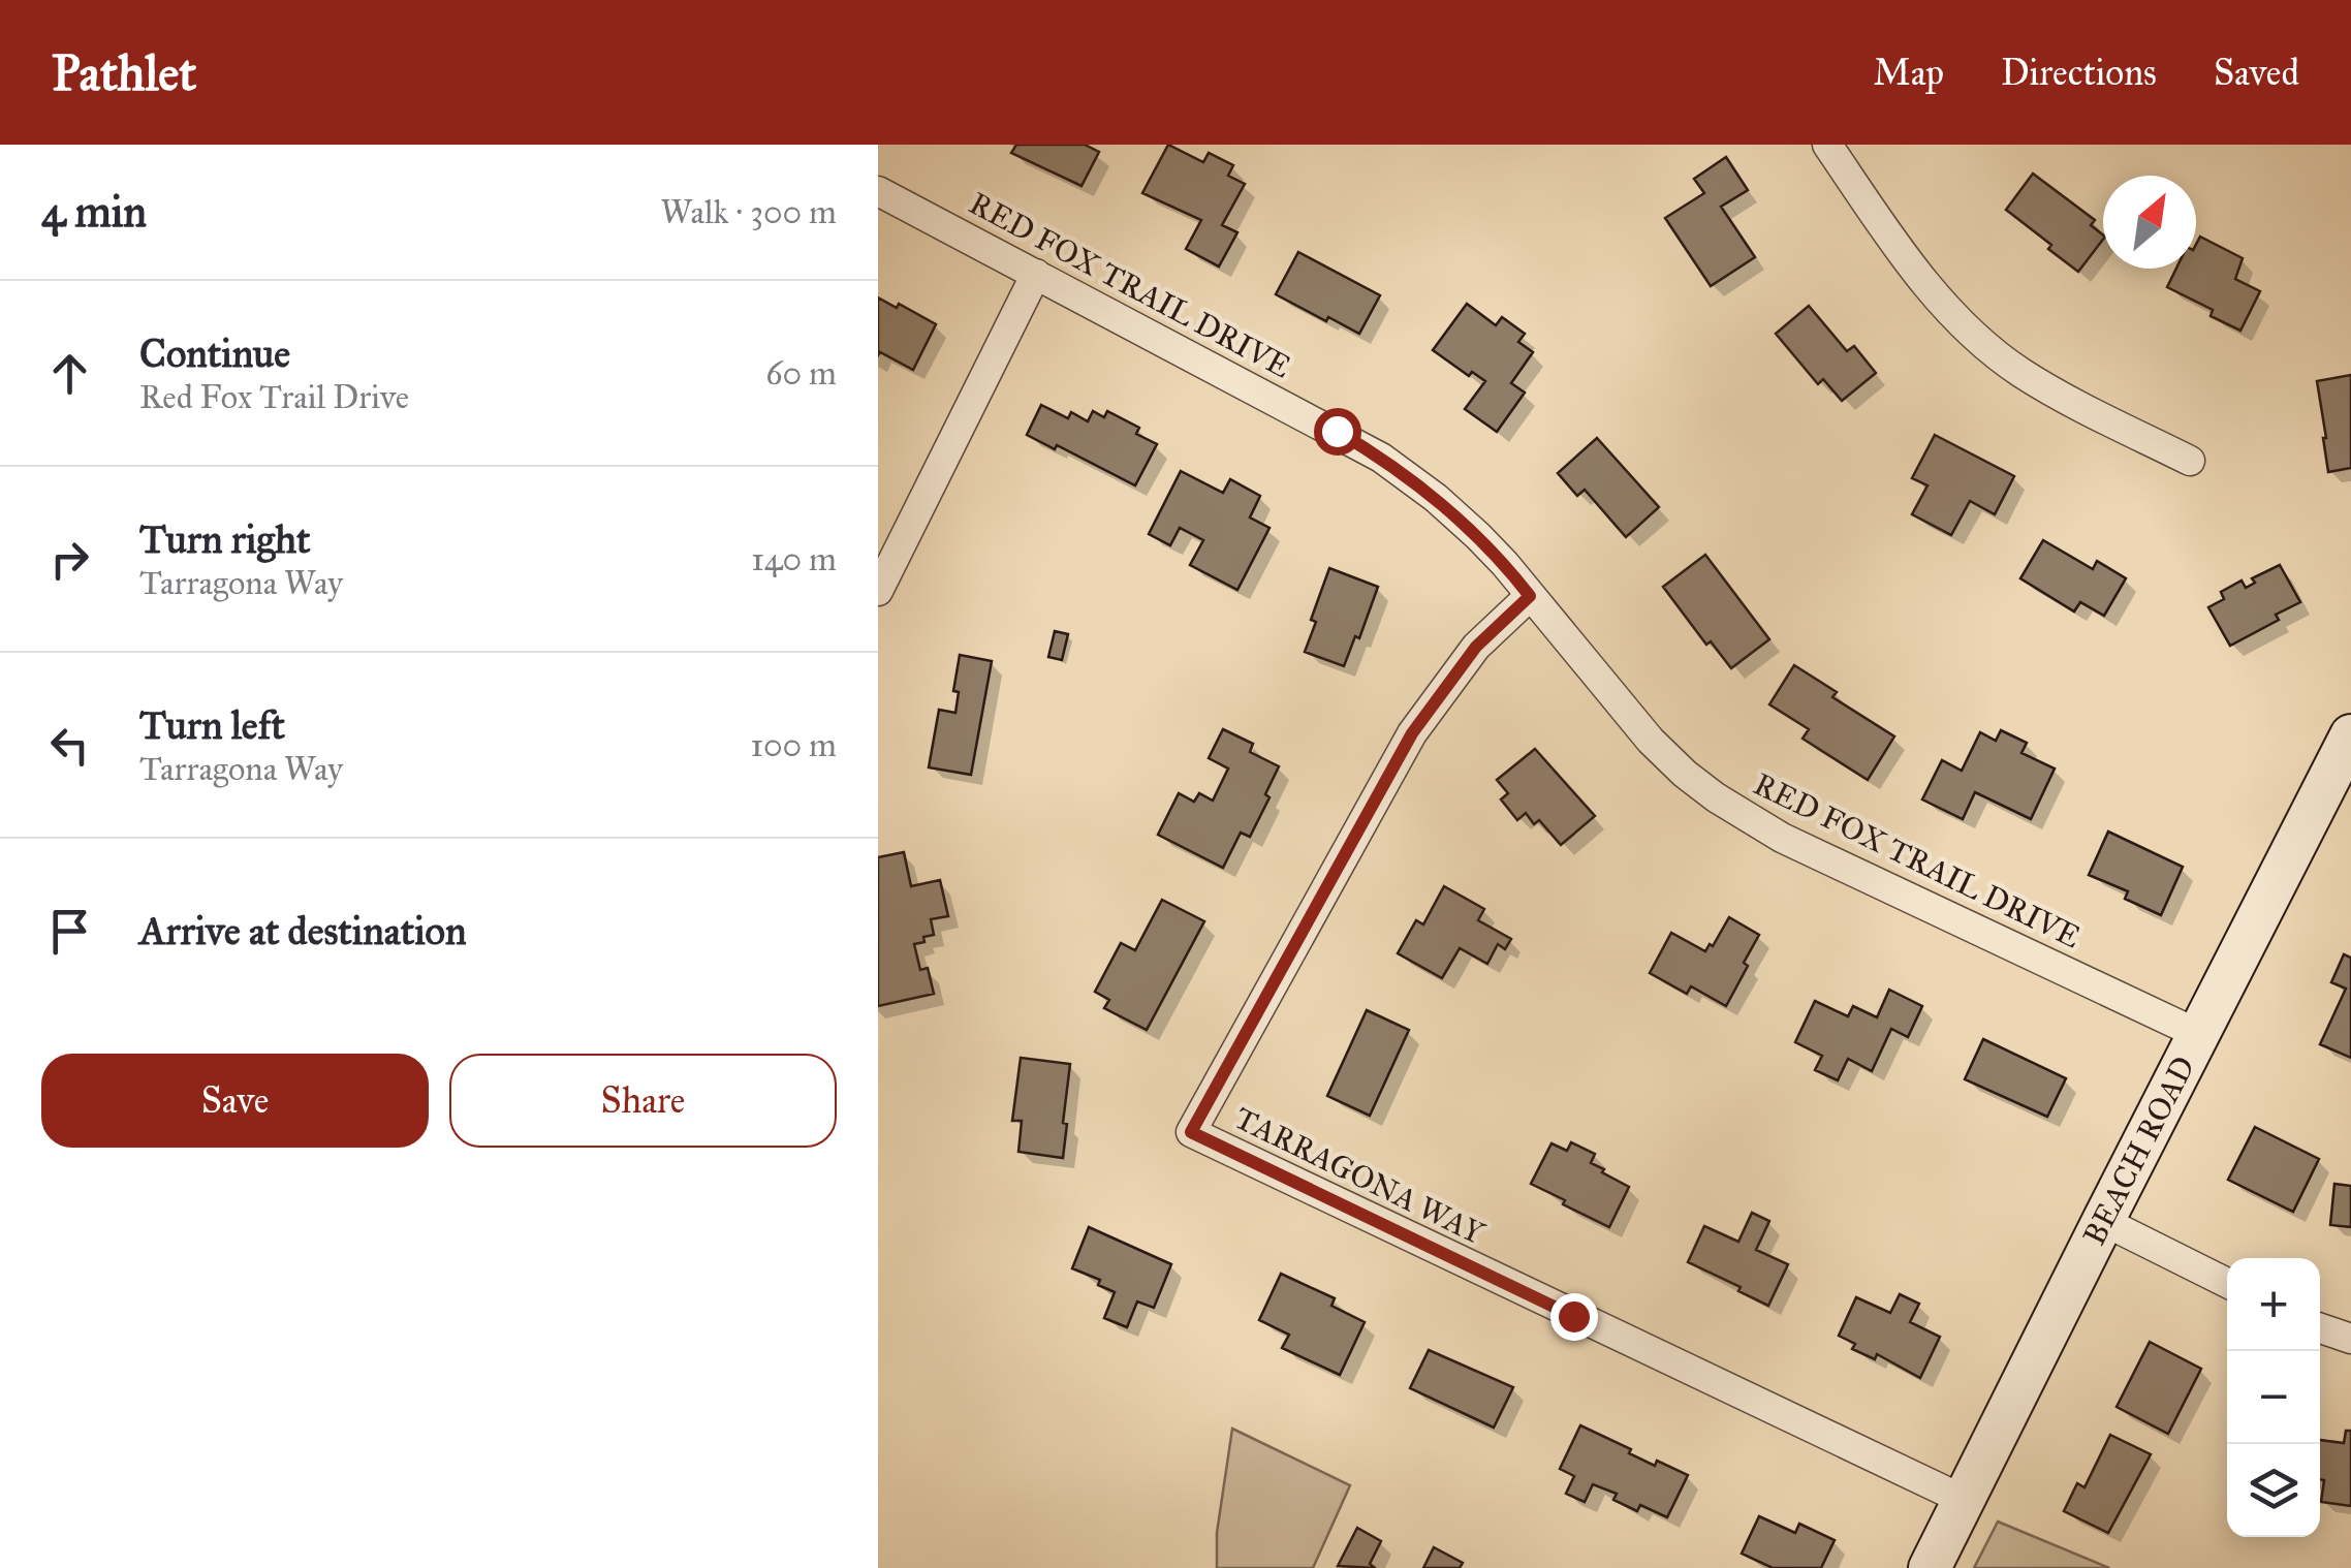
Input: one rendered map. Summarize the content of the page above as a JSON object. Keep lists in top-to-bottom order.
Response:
{
  "streets": {
    "street": ["RED FOX TRAIL DRIVE", "BEACH ROAD", "TARRAGONA WAY"]
  },
  "crossings": [
    ["RED FOX TRAIL DRIVE", "BEACH ROAD"],
    ["RED FOX TRAIL DRIVE", "TARRAGONA WAY"],
    ["BEACH ROAD", "TARRAGONA WAY"]
  ],
  "north": "top right",
  "page": {
    "header": "Pathlet",
    "nav": ["Map", "Directions", "Saved"],
    "heading": ["4 min", "Walk · 300 m"],
    "list": [
      ["Continue", "Red Fox Trail Drive", "60 m"],
      ["Turn right", "Tarragona Way", "140 m"],
      ["Turn left", "Tarragona Way", "100 m"],
      "Arrive at destination"
    ],
    "buttons": ["Save", "Share"],
    "map_buttons": ["+", "−"]
  }
}
